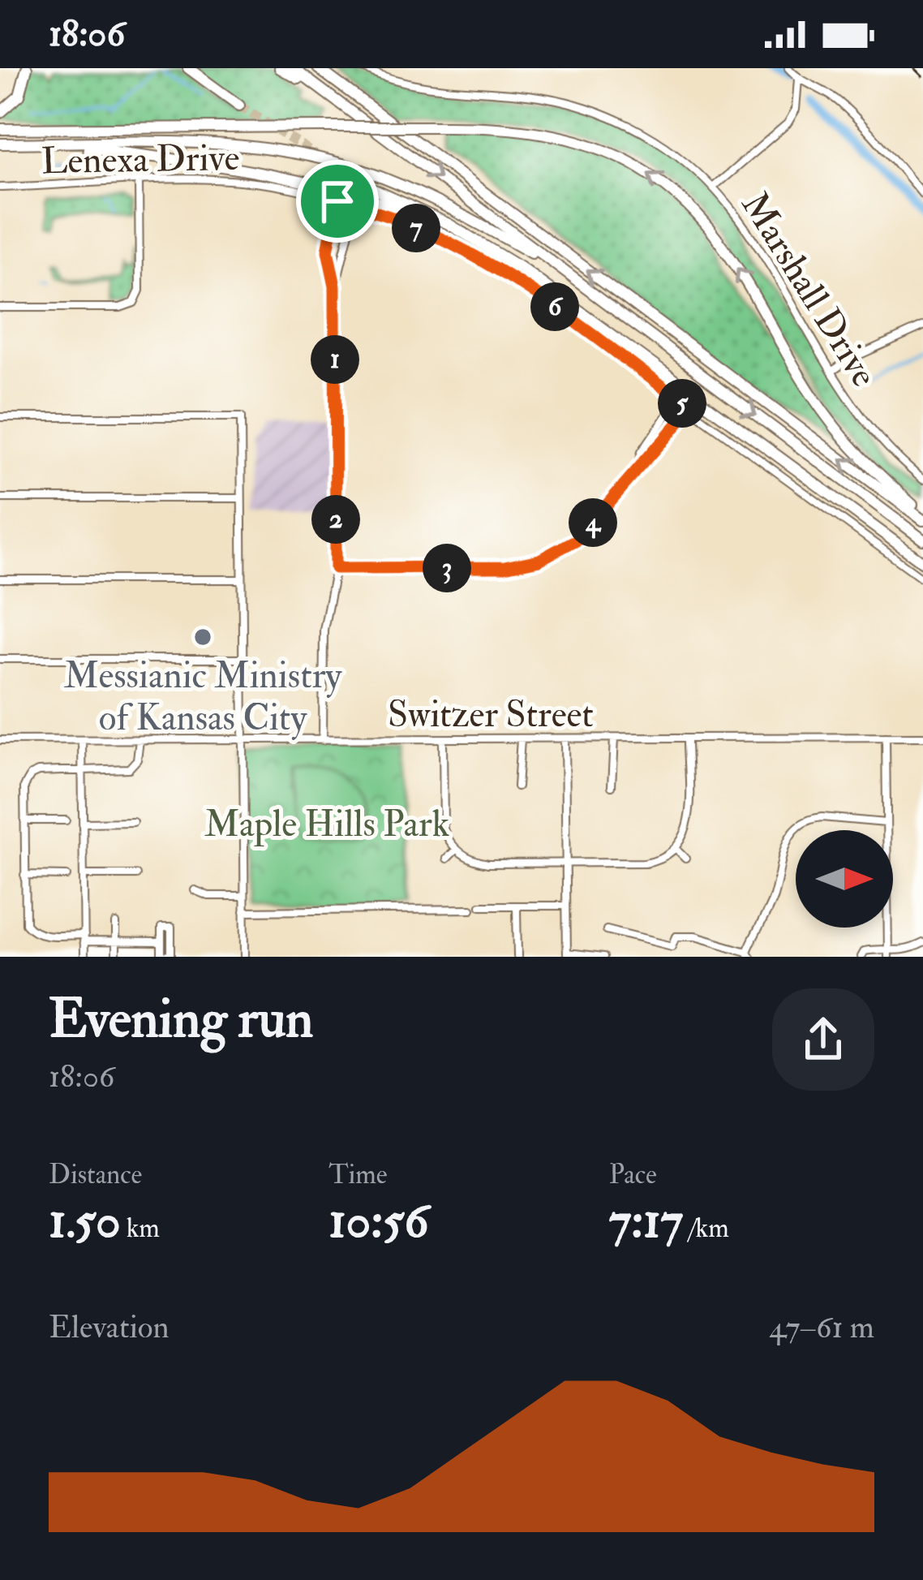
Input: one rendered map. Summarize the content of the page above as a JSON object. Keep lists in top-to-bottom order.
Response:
{
  "streets": {
    "street": ["Lenexa Drive", "Marshall Drive", "Switzer Street"]
  },
  "parks": ["Maple Hills Park"],
  "places": ["Messianic Ministry of Kansas City"],
  "north": "right",
  "page": {
    "status": "18:06",
    "pins": [
      "7",
      "6",
      "1",
      "5",
      "2",
      "4",
      "3"
    ],
    "heading": ["Evening run", "18:06"],
    "stats": [
      ["Distance", "1.50 km"],
      ["Time", "10:56"],
      ["Pace", "7:17 /km"]
    ],
    "chart": ["Elevation", "47–61 m"]
  }
}
